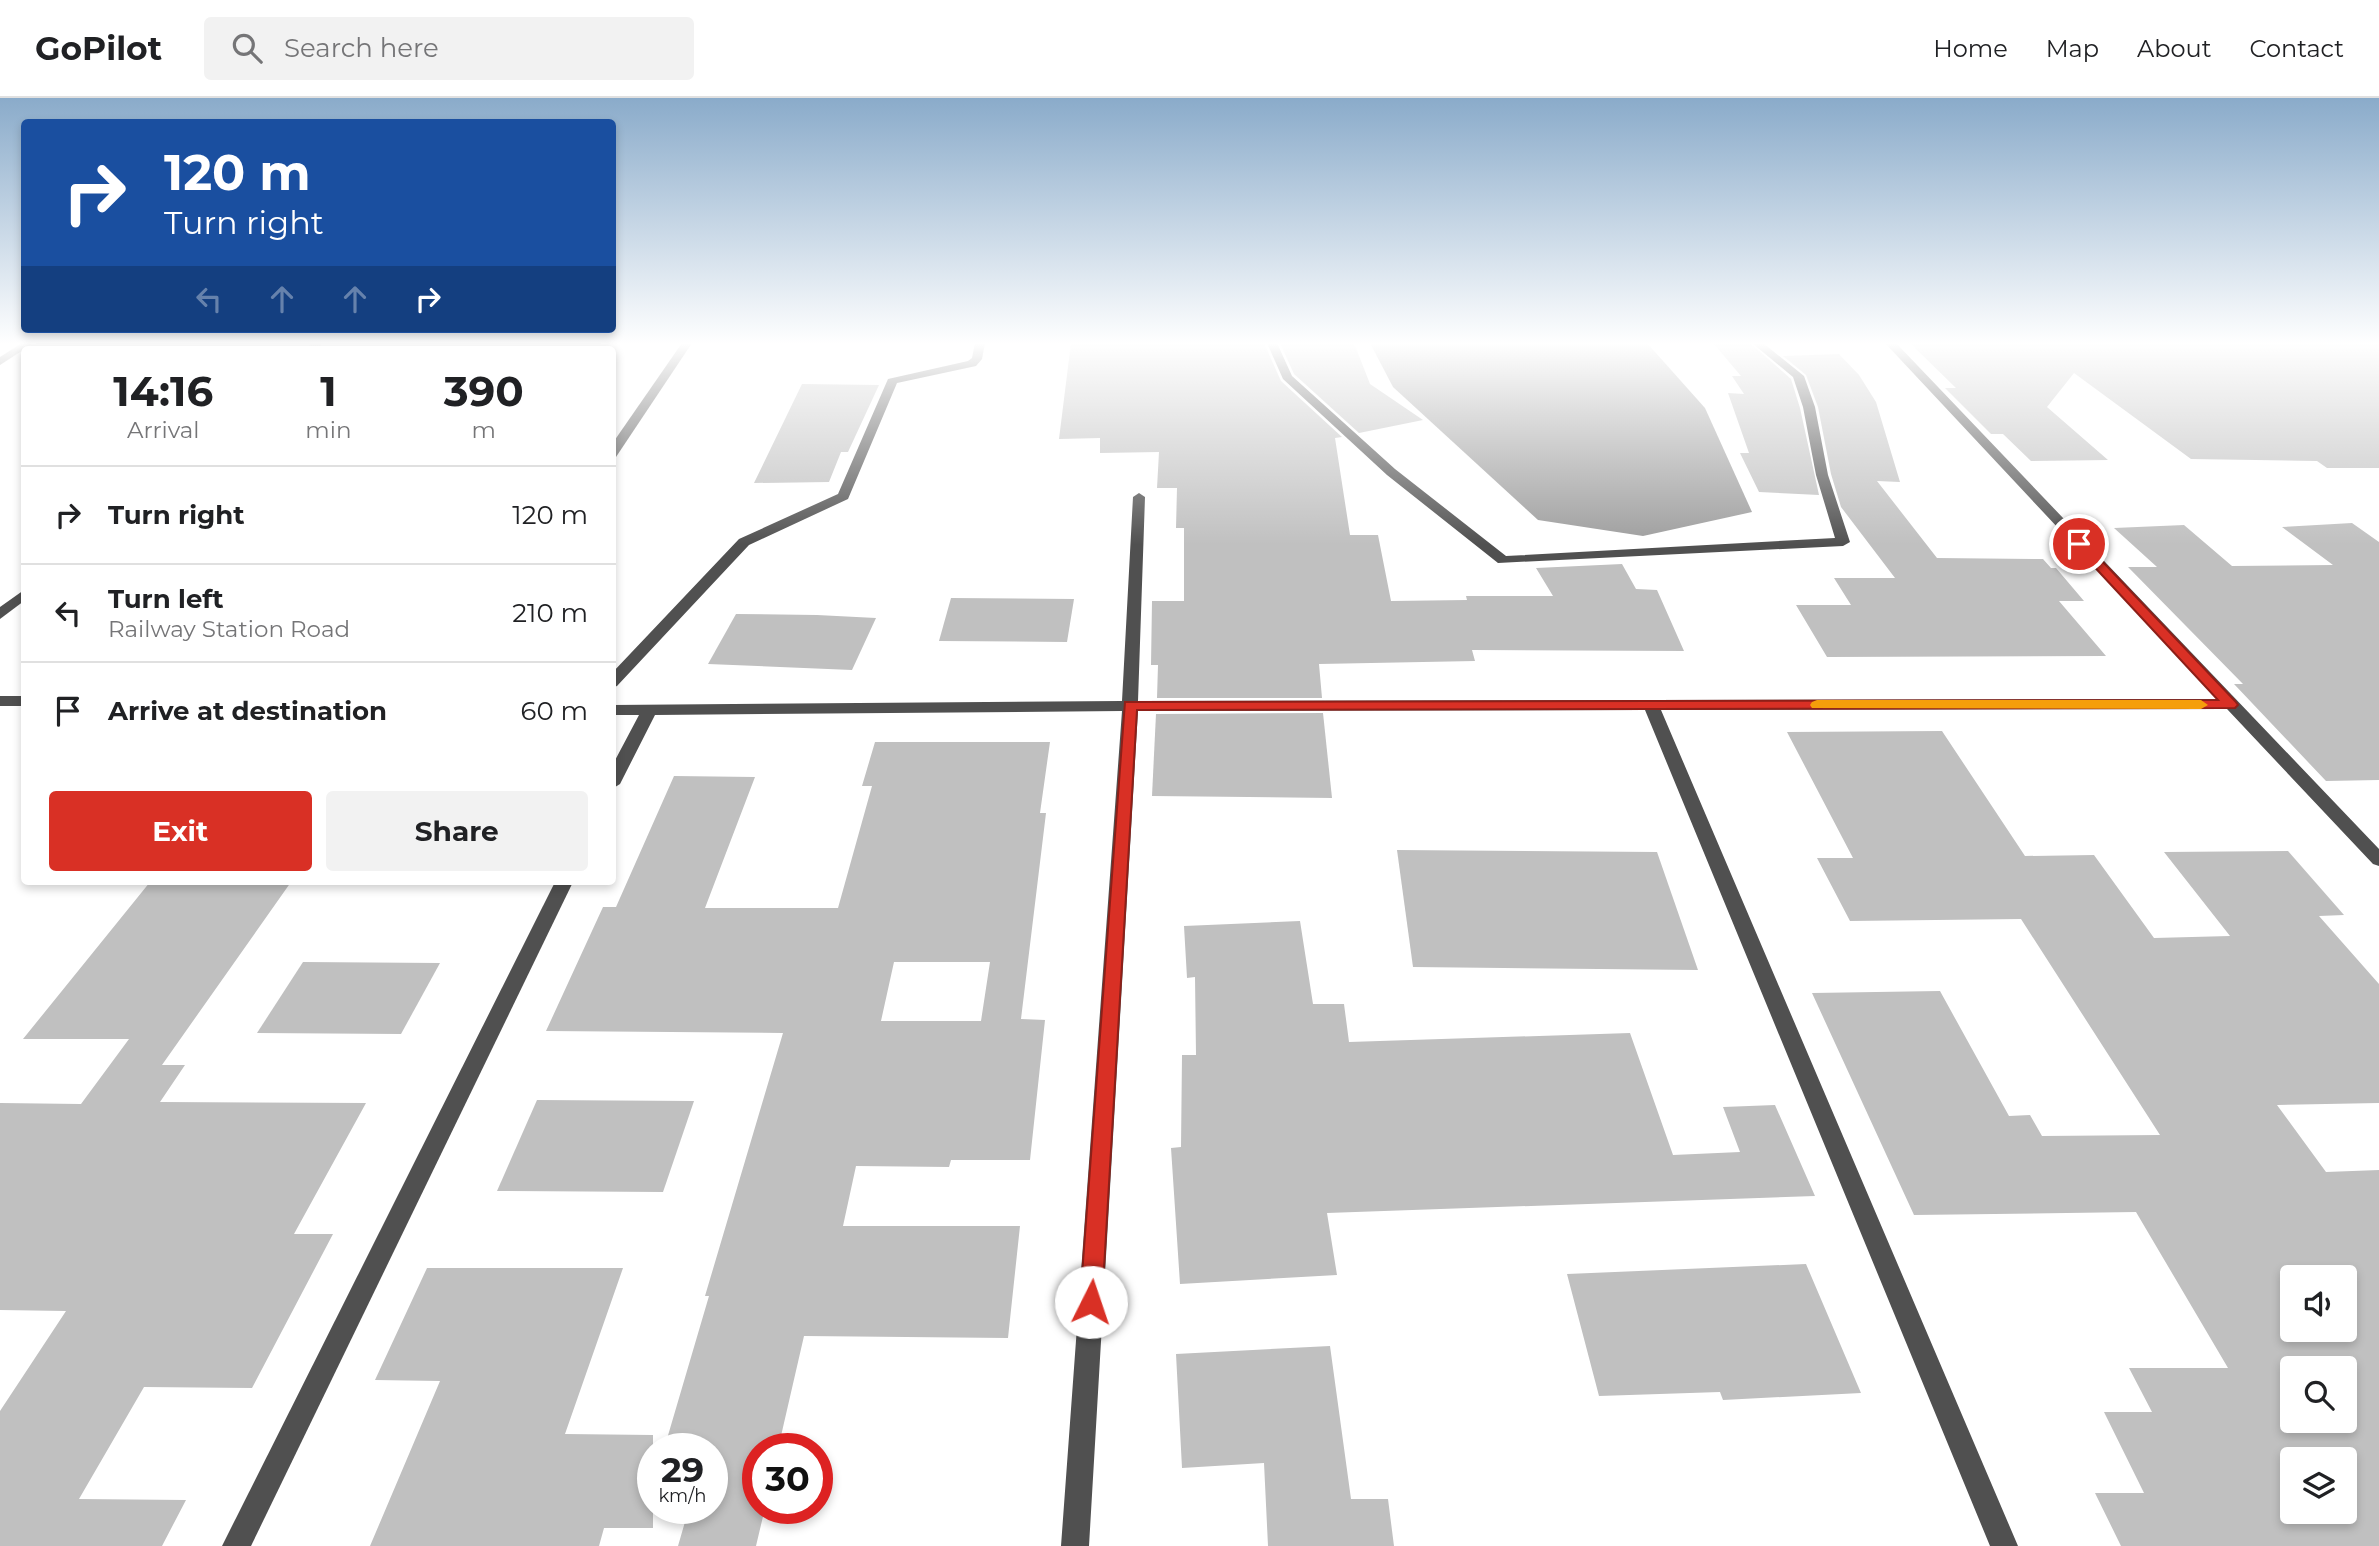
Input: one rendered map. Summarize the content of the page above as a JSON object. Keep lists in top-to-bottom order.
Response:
{
  "page": {
    "header": "GoPilot",
    "search": "Search here",
    "nav": [
      "Home",
      "Map",
      "About",
      "Contact"
    ],
    "turn": ["120 m", "Turn right"],
    "eta": [
      "14:16",
      "Arrival",
      "1",
      "min",
      "390",
      "m"
    ],
    "list": [
      {
        "name": "Turn right",
        "value": "120 m"
      },
      {
        "name": "Turn left",
        "note": "Railway Station Road",
        "value": "210 m"
      },
      {
        "name": "Arrive at destination",
        "value": "60 m"
      }
    ],
    "buttons": ["Exit", "Share"],
    "speed": "29 km/h",
    "limit": "30"
  }
}
